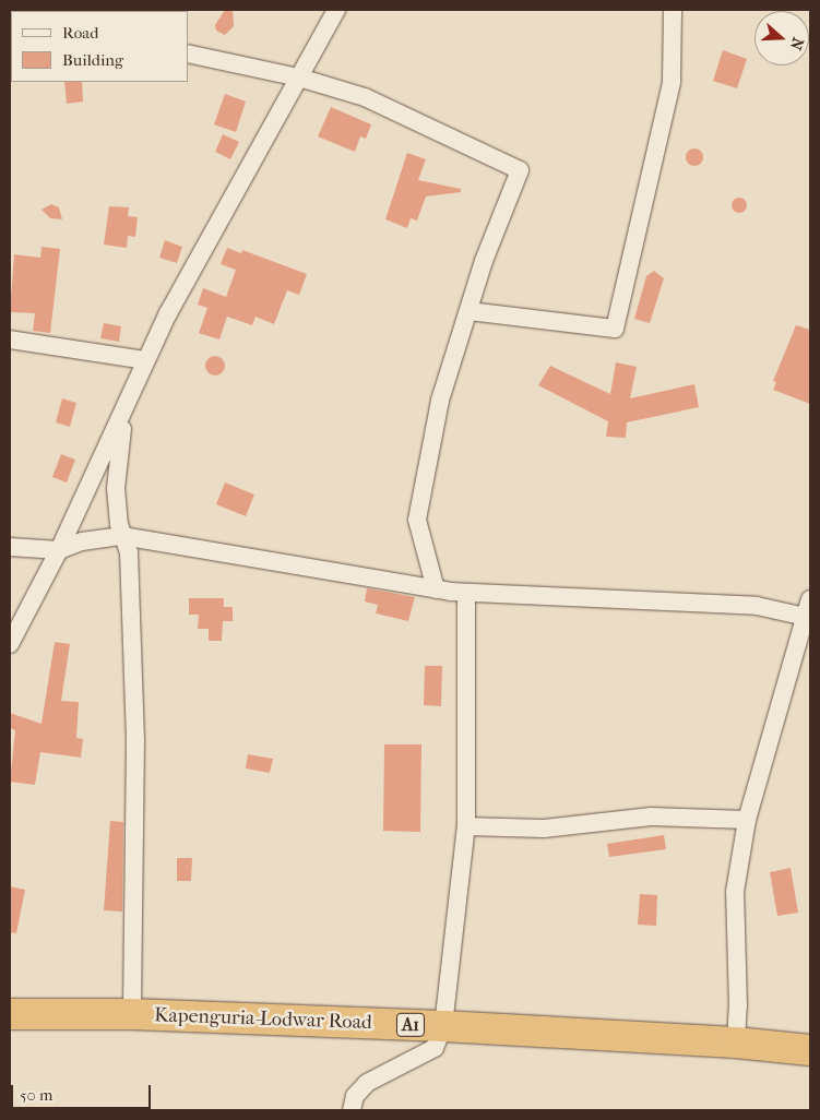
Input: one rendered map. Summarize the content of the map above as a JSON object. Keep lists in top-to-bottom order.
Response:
{
  "streets": {
    "highway": ["Kapenguria-Lodwar Road", "A1"]
  },
  "legend": ["Road", "Building"],
  "scale_bar": "50 m",
  "north": "right"
}
